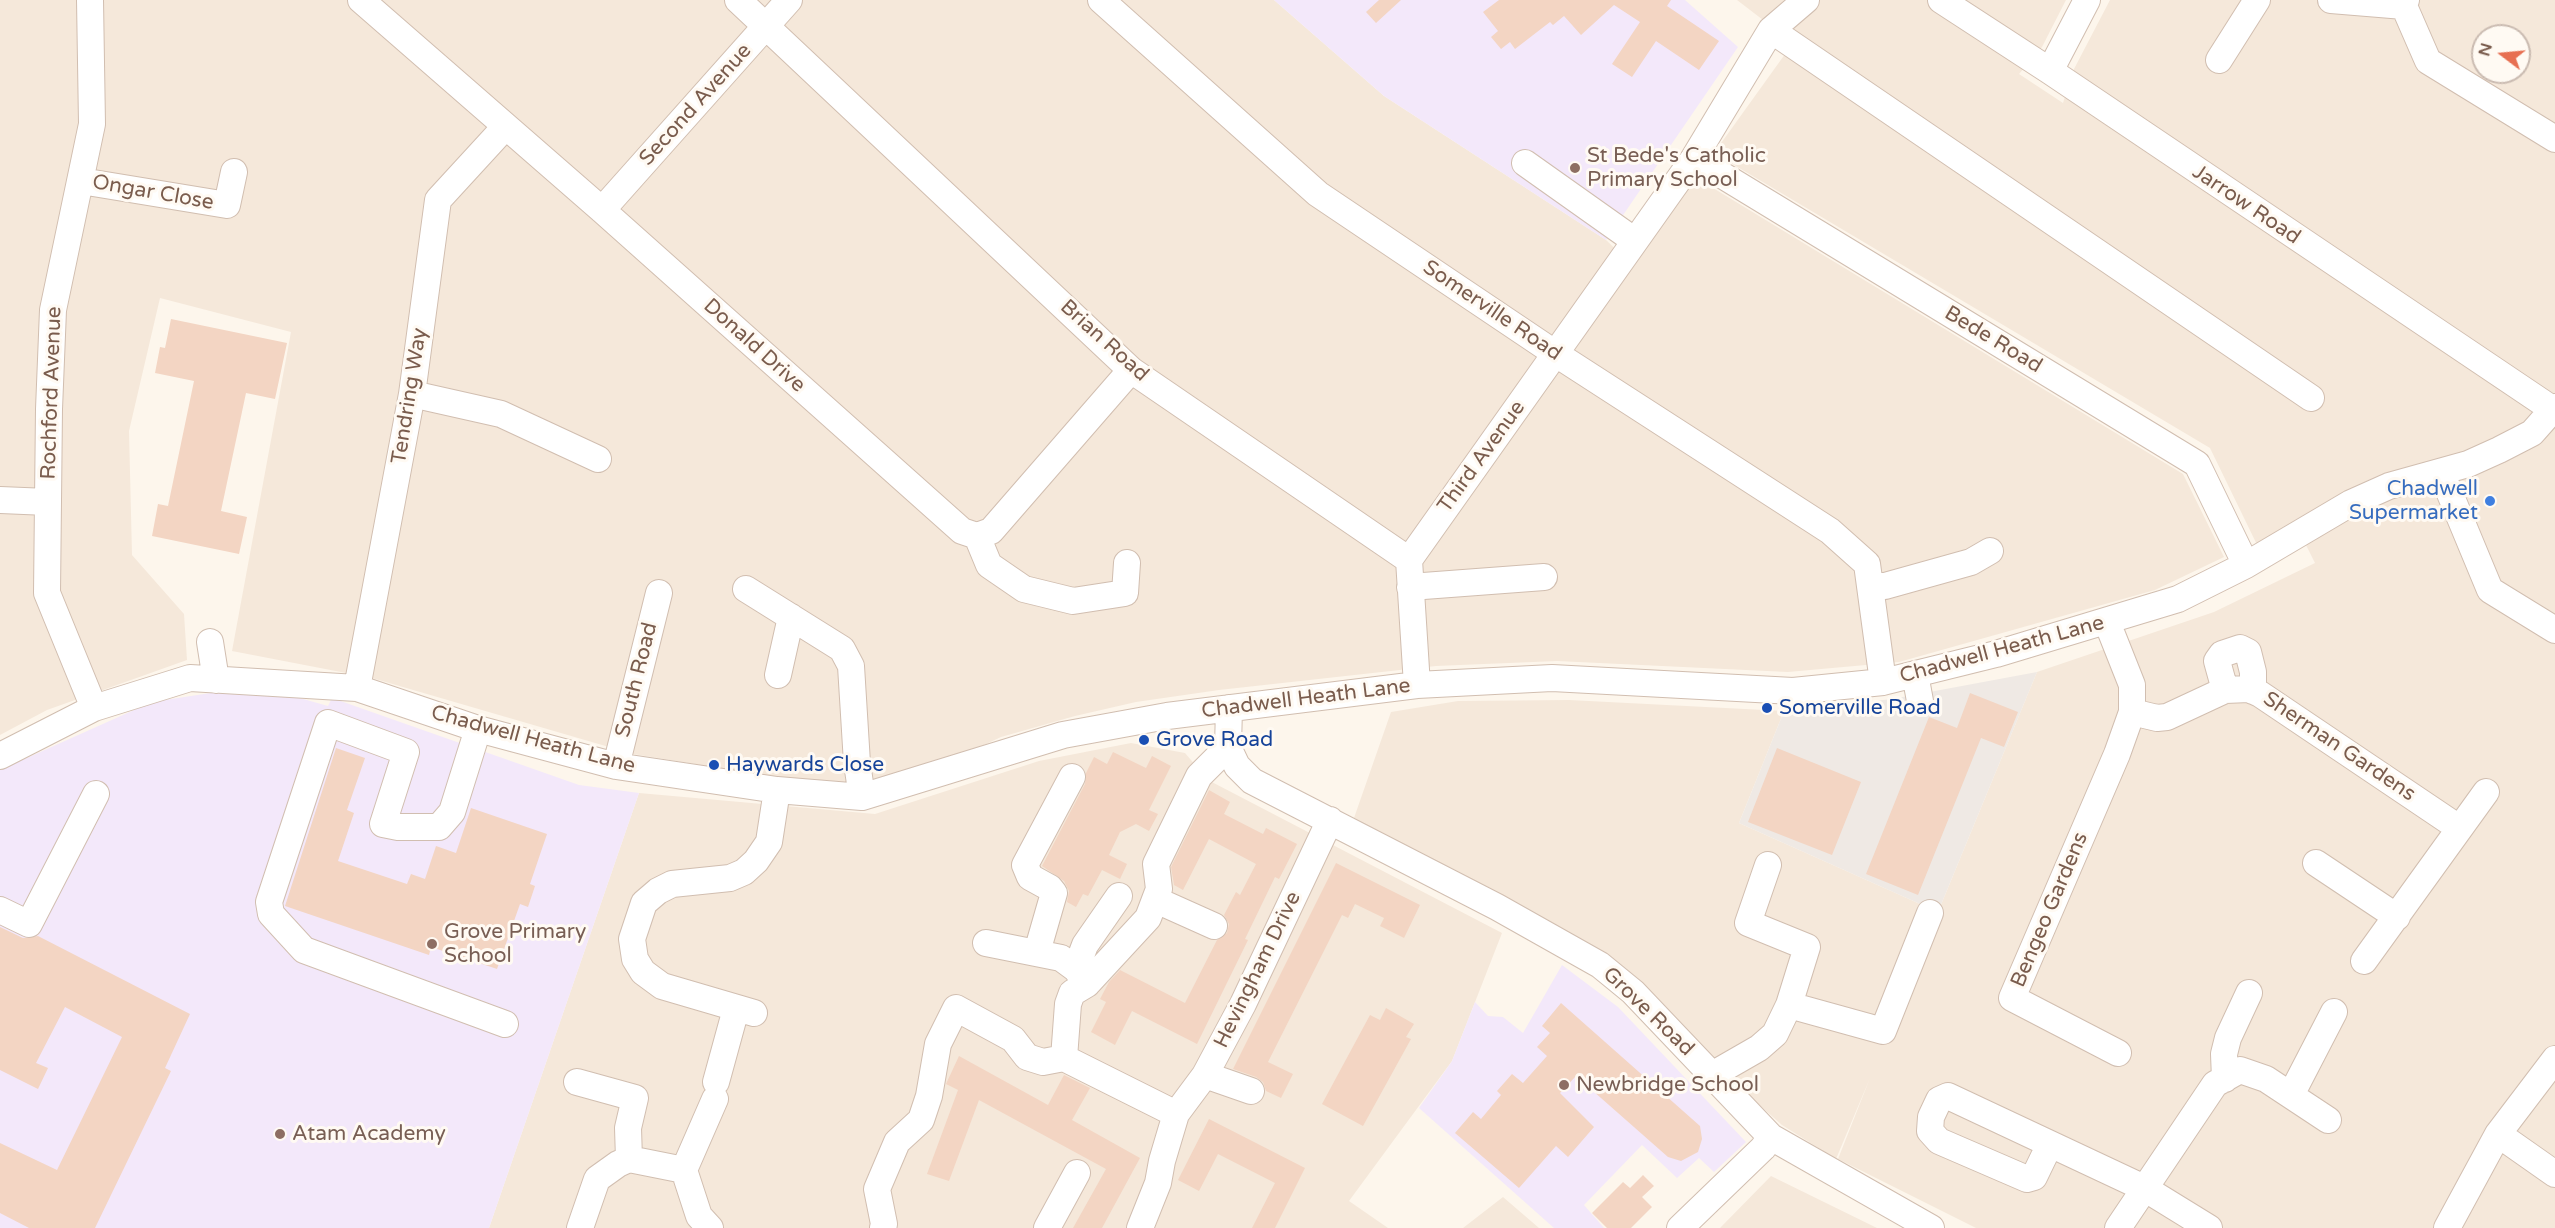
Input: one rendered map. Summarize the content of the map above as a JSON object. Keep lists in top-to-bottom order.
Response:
{
  "streets": {
    "street": [
      "Second Avenue",
      "Ongar Close",
      "Jarrow Road",
      "Somerville Road",
      "Bede Road",
      "Brian Road",
      "Donald Drive",
      "Rochford Avenue",
      "Tendring Way",
      "Third Avenue",
      "Chadwell Heath Lane",
      "South Road",
      "Sherman Gardens",
      "Bengeo Gardens",
      "Hevingham Drive",
      "Grove Road"
    ]
  },
  "crossings": [
    ["Second Avenue", "Brian Road"],
    ["Second Avenue", "Donald Drive"],
    ["Ongar Close", "Rochford Avenue"],
    ["Jarrow Road", "Chadwell Heath Lane"],
    ["Somerville Road", "Third Avenue"],
    ["Somerville Road", "Chadwell Heath Lane"],
    ["Bede Road", "Third Avenue"],
    ["Bede Road", "Chadwell Heath Lane"],
    ["Brian Road", "Third Avenue"],
    ["Donald Drive", "Tendring Way"],
    ["Rochford Avenue", "Chadwell Heath Lane"],
    ["Tendring Way", "Chadwell Heath Lane"],
    ["Chadwell Heath Lane", "South Road"],
    ["Sherman Gardens", "Bengeo Gardens"],
    ["Hevingham Drive", "Grove Road"]
  ],
  "places": [
    "St Bede's Catholic Primary School",
    "Chadwell Supermarket",
    "Somerville Road",
    "Grove Road",
    "Haywards Close",
    "Grove Primary School",
    "Newbridge School",
    "Atam Academy"
  ],
  "north": "left"
}
